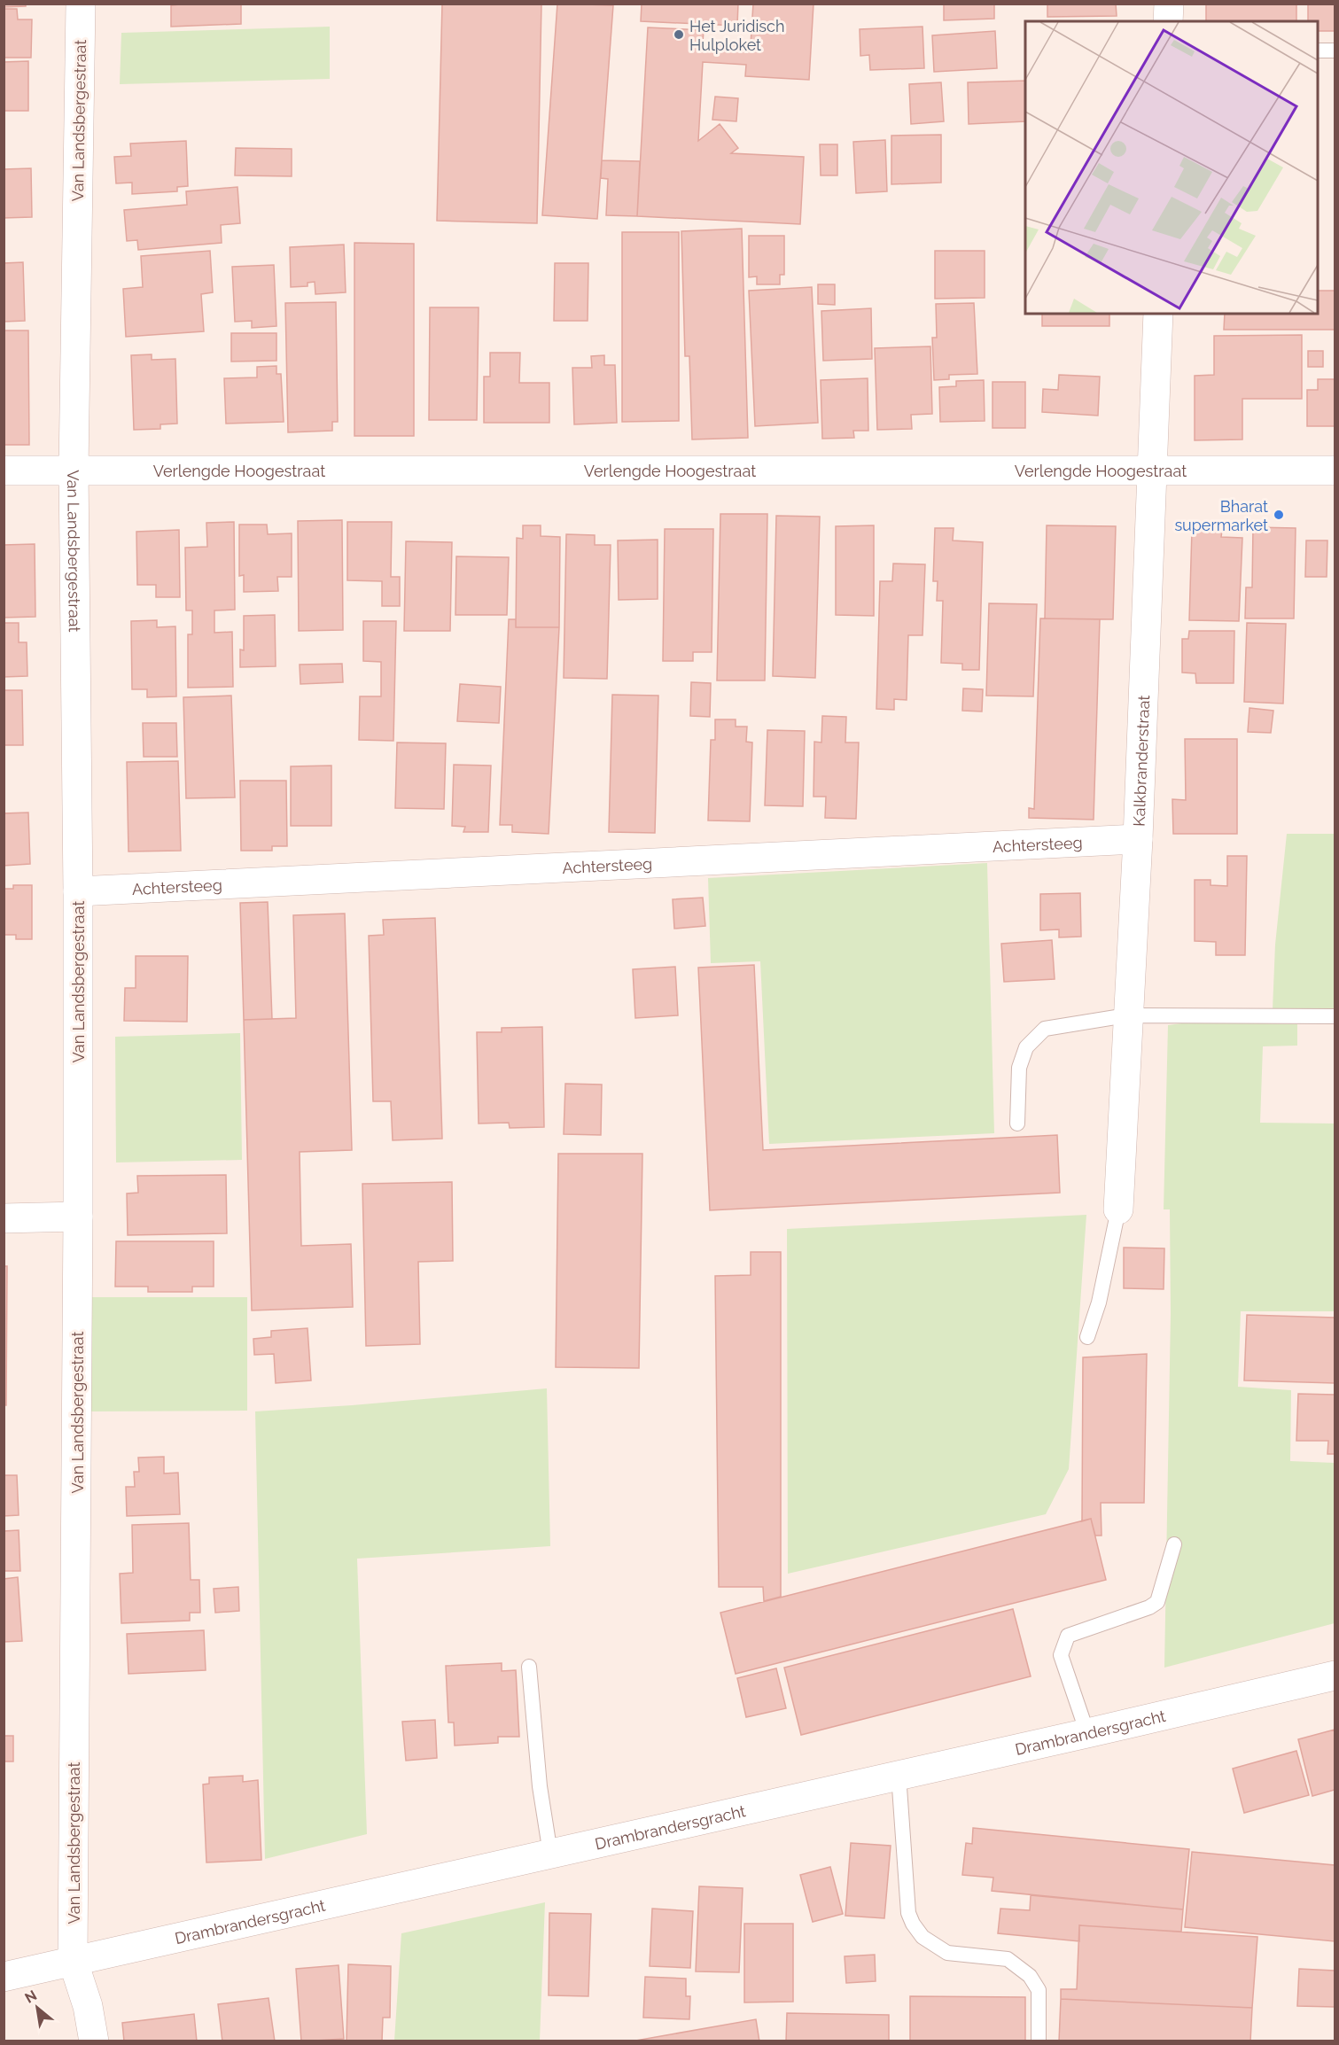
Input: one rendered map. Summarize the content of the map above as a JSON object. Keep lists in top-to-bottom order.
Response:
{
  "streets": {
    "street": [
      "Van Landsbergestraat",
      "Verlengde Hoogestraat",
      "Kalkbranderstraat",
      "Achtersteeg",
      "Drambrandersgracht"
    ]
  },
  "crossings": [
    ["Van Landsbergestraat", "Verlengde Hoogestraat"],
    ["Van Landsbergestraat", "Achtersteeg"],
    ["Van Landsbergestraat", "Drambrandersgracht"],
    ["Verlengde Hoogestraat", "Kalkbranderstraat"],
    ["Kalkbranderstraat", "Achtersteeg"]
  ],
  "places": ["Het Juridisch Hulploket", "Bharat supermarket"],
  "north": "top left"
}
